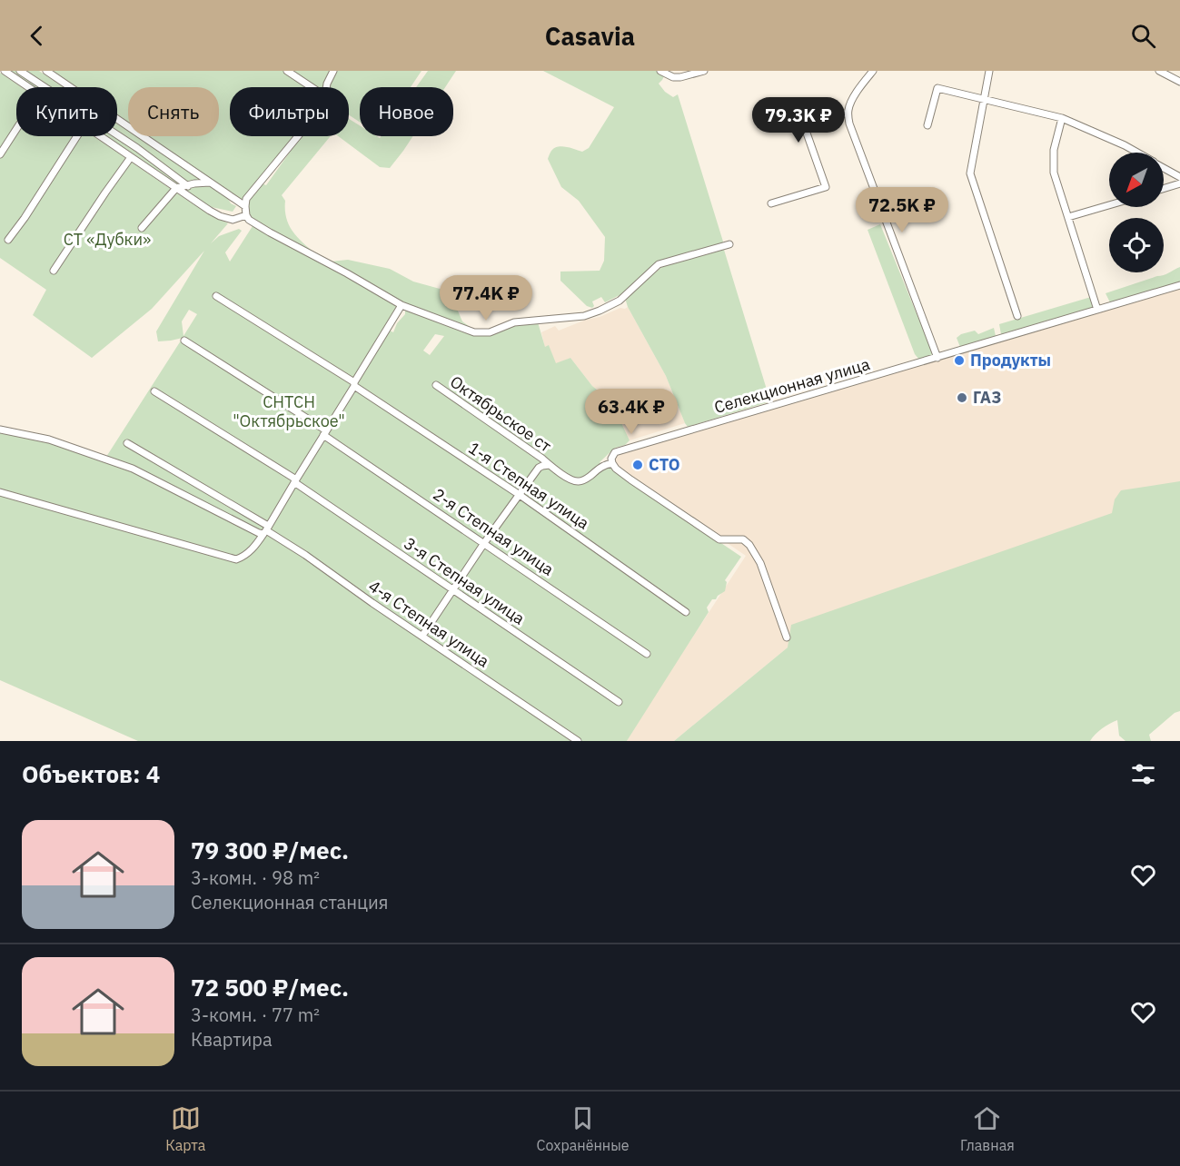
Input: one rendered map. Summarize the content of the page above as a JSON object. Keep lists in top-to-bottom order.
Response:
{
  "streets": {
    "street": [
      "Селекционная улица",
      "Октябрьское ст",
      "1-я Степная улица",
      "2-я Степная улица",
      "3-я Степная улица",
      "4-я Степная улица"
    ]
  },
  "crossings": [
    ["Селекционная улица", "Октябрьское ст"],
    ["Октябрьское ст", "1-я Степная улица"],
    ["Октябрьское ст", "2-я Степная улица"],
    ["Октябрьское ст", "3-я Степная улица"],
    ["Октябрьское ст", "4-я Степная улица"]
  ],
  "parks": ["СТ «Дубки»", "СНТСН \"Октябрьское\""],
  "places": ["Продукты", "ГАЗ", "СТО"],
  "north": "bottom left",
  "page": {
    "header": "Casavia",
    "chip": [
      "Купить",
      "Снять",
      "Фильтры",
      "Новое"
    ],
    "price": [
      "79.3K ₽",
      "72.5K ₽",
      "77.4K ₽",
      "63.4K ₽"
    ],
    "heading": "Объектов: 4",
    "list": [
      {
        "name": "79 300 ₽/мес.",
        "note": "3-комн. · 98 m² · Селекционная станция"
      },
      {
        "name": "72 500 ₽/мес.",
        "note": "3-комн. · 77 m² · Квартира"
      }
    ],
    "tabs": ["Карта", "Сохранённые", "Главная"]
  }
}
